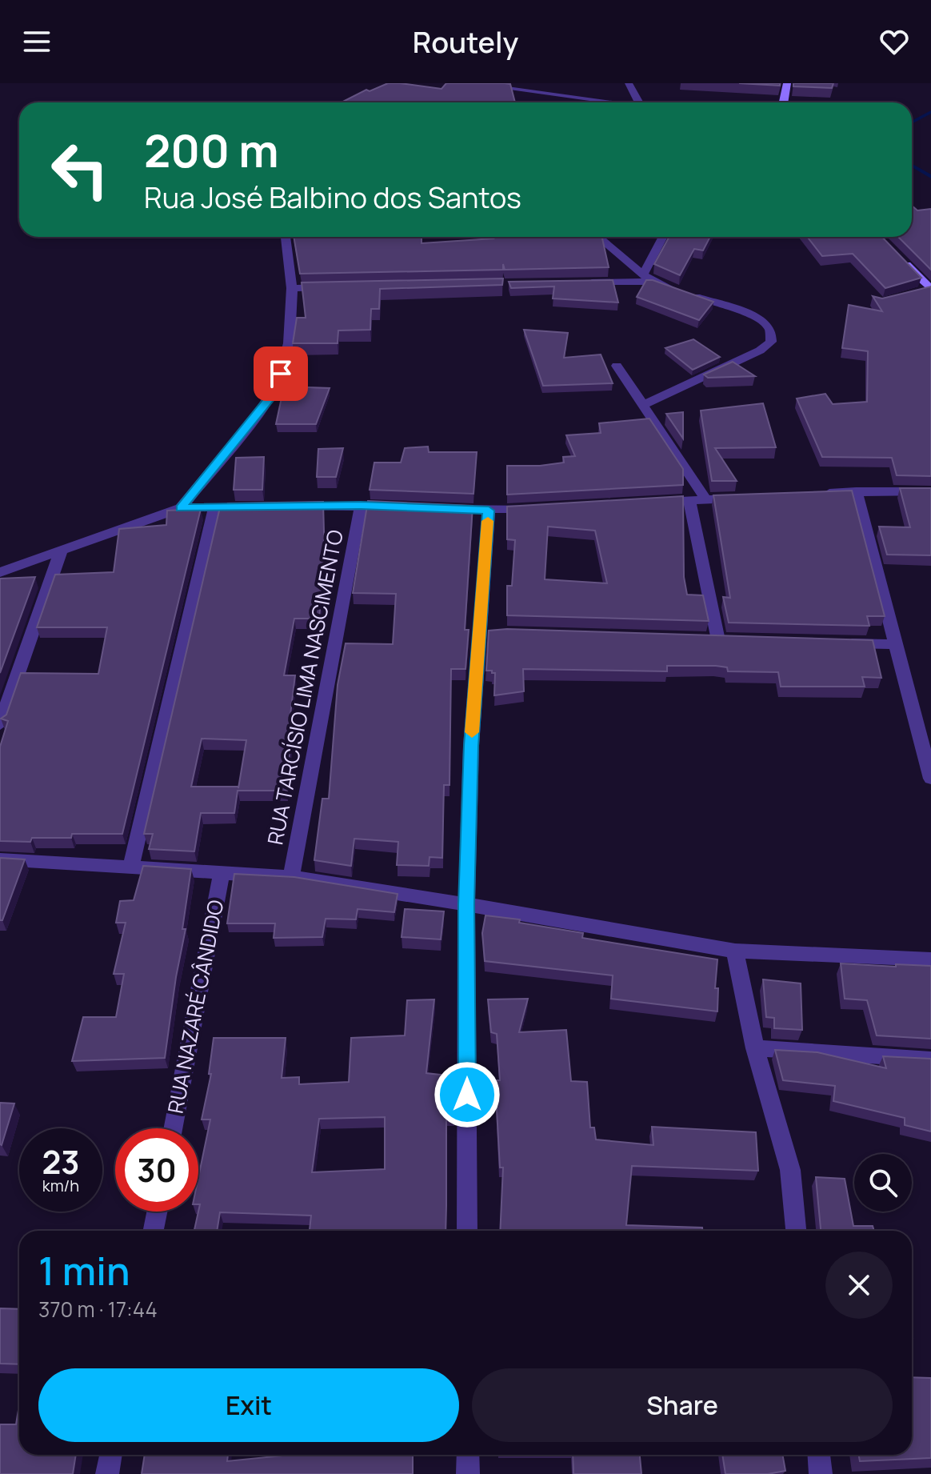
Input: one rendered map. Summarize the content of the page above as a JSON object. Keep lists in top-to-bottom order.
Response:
{
  "streets": {
    "street": ["RUA TARCÍSIO LIMA NASCIMENTO", "RUA NAZARÉ CÂNDIDO"]
  },
  "page": {
    "header": "Routely",
    "turn": ["200 m", "Rua José Balbino dos Santos"],
    "speed": "23 km/h",
    "limit": "30",
    "heading": ["1 min", "370 m · 17:44"],
    "buttons": ["Exit", "Share"]
  }
}
